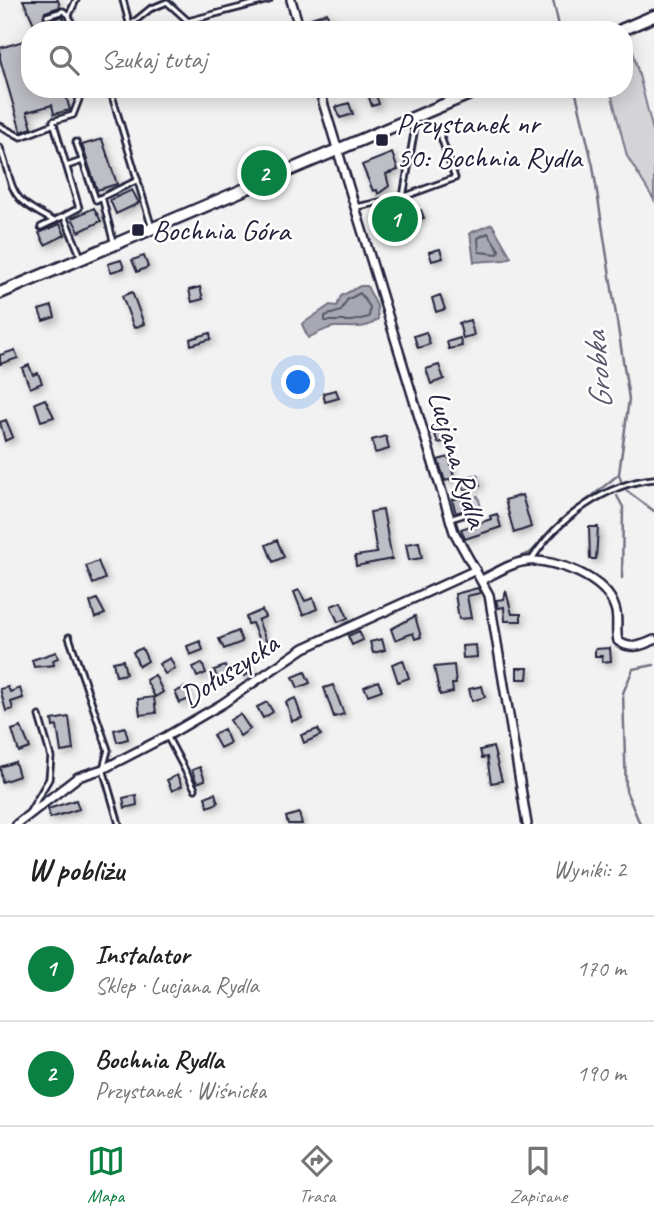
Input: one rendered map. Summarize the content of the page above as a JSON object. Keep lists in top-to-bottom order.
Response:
{
  "streets": {
    "street": ["Lucjana Rydla", "Dołuszycka"]
  },
  "crossings": [
    ["Lucjana Rydla", "Dołuszycka"]
  ],
  "water": ["Grobka"],
  "places": {
    "transit": ["Przystanek nr 50: Bochnia Rydla", "Bochnia Góra"]
  },
  "page": {
    "search": "Szukaj tutaj",
    "pins": ["2", "1"],
    "heading": ["W pobliżu", "Wyniki: 2"],
    "list": [
      {
        "mark": "1",
        "name": "Instalator",
        "note": "Sklep · Lucjana Rydla",
        "value": "170 m"
      },
      {
        "mark": "2",
        "name": "Bochnia Rydla",
        "note": "Przystanek · Wiśnicka",
        "value": "190 m"
      }
    ],
    "nav": ["Mapa", "Trasa", "Zapisane"]
  }
}
